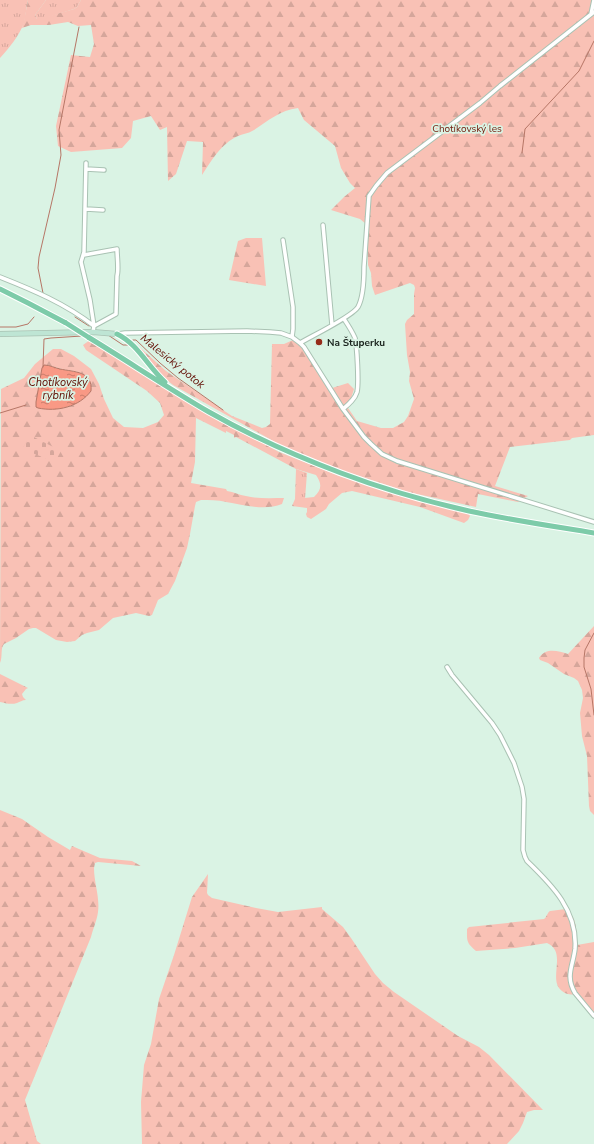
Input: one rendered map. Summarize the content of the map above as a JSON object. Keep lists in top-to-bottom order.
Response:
{
  "water": ["Malesický potok", "Chotíkovský rybník"],
  "parks": ["Chotíkovský les"],
  "places": ["Na Štuperku"]
}
